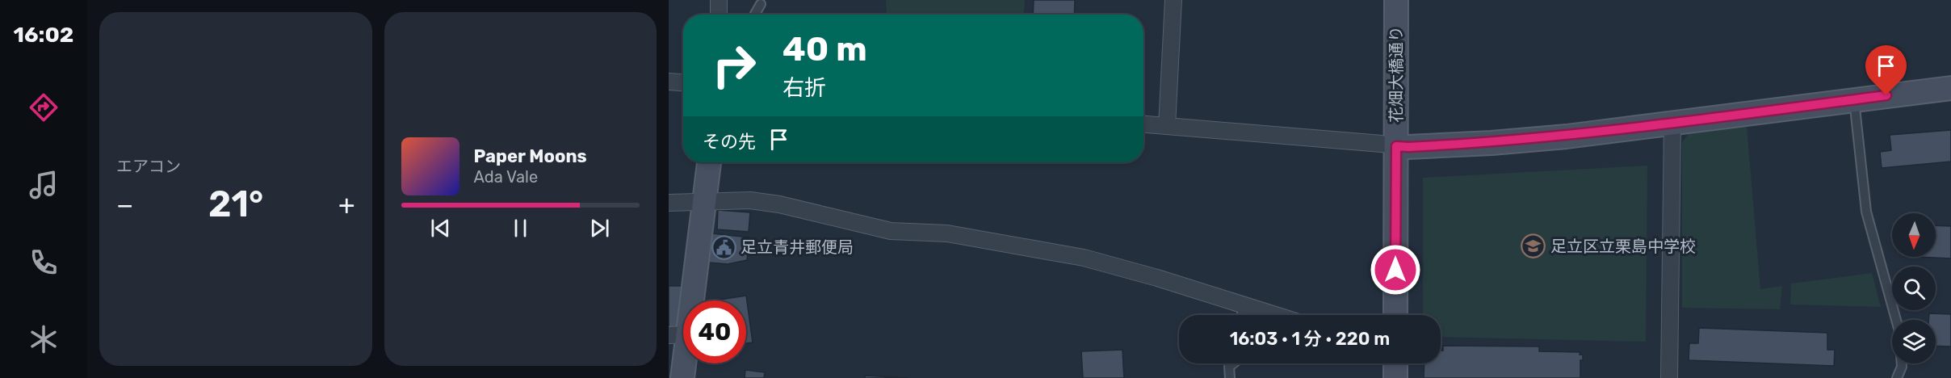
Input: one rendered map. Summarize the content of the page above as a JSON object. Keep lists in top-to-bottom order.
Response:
{
  "streets": {
    "street": ["花畑大橋通り"]
  },
  "places": {
    "school or university": ["足立区立栗島中学校"],
    "public building": ["足立青井郵便局"]
  },
  "north": "bottom",
  "page": {
    "tabs": "16:02",
    "tile": "エアコン",
    "turn": ["40 m", "右折"],
    "then": "その先",
    "song": ["Paper Moons", "Ada Vale"],
    "heat": ["−", "21°", "+"],
    "limit": "40",
    "trip": "16:03 · 1 分 · 220 m"
  }
}
